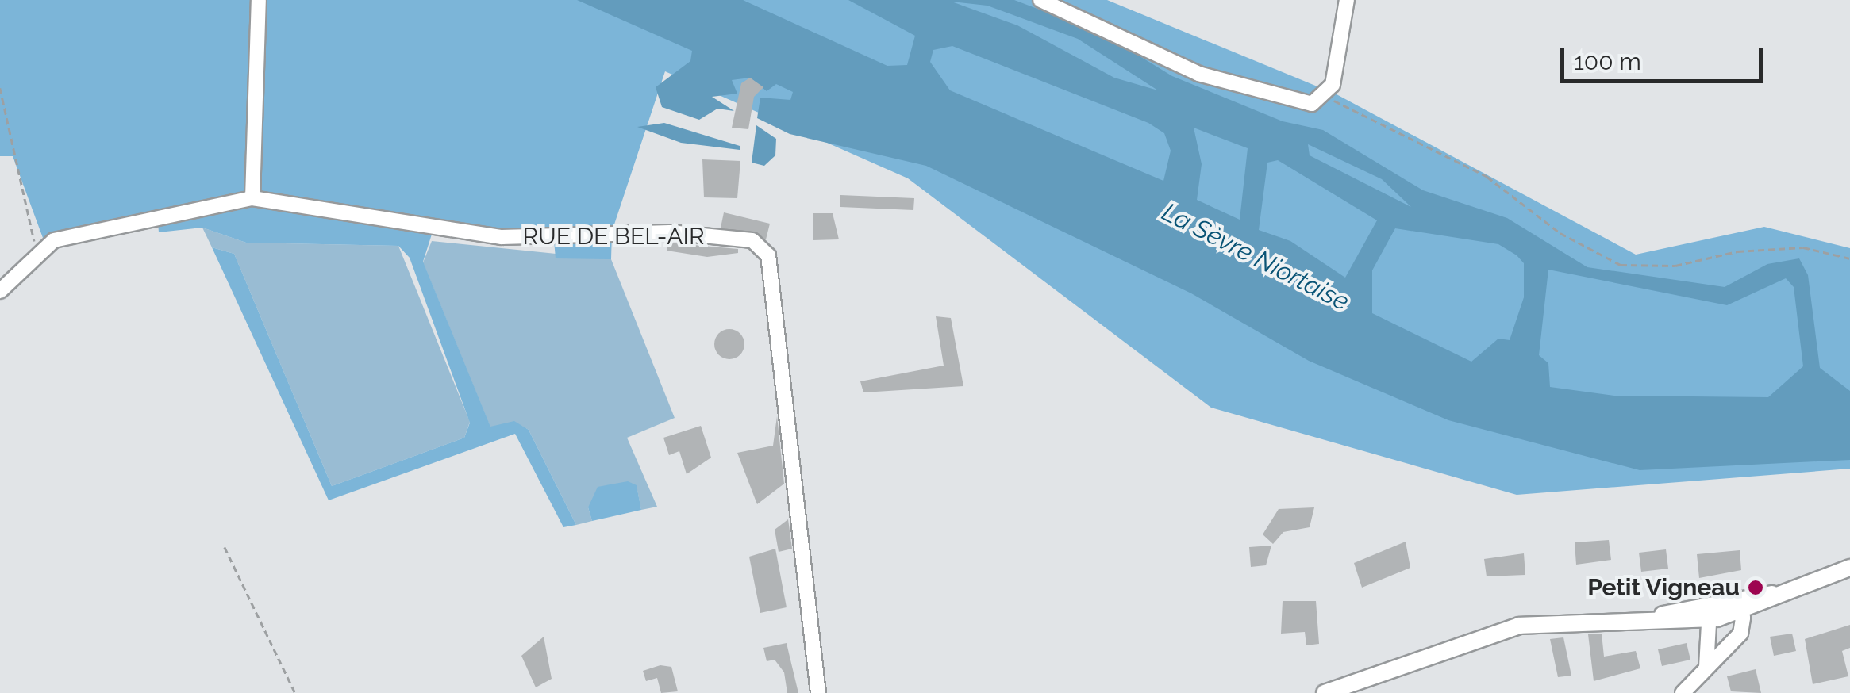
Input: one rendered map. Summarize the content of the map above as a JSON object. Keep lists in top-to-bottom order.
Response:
{
  "streets": {
    "street": ["RUE DE BEL-AIR"]
  },
  "water": ["La Sèvre Niortaise"],
  "places": ["Petit Vigneau"],
  "scale_bar": "100 m"
}
